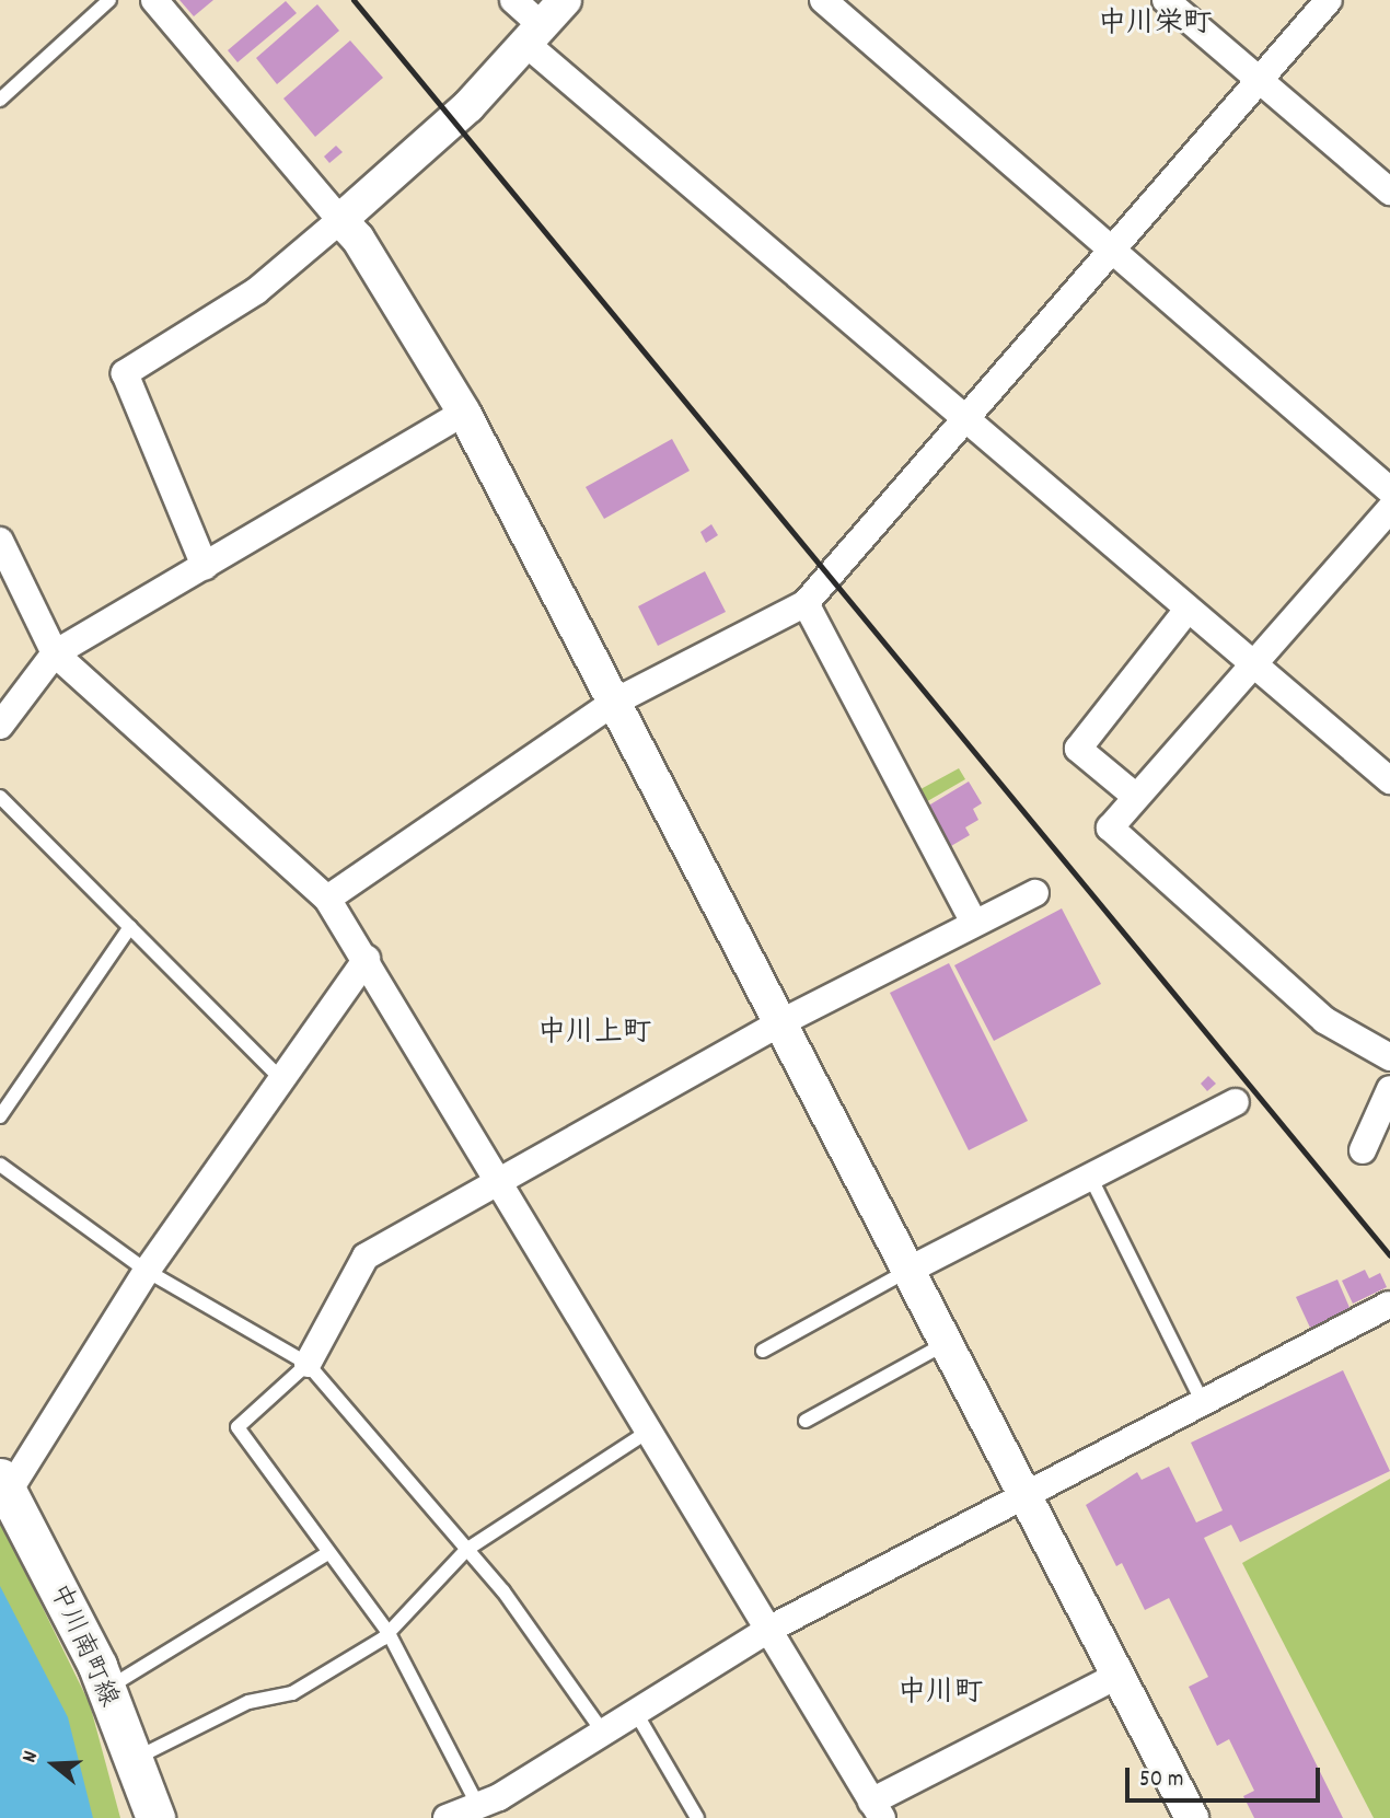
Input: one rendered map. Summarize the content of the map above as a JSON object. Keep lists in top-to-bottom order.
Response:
{
  "streets": {
    "main road": ["中川南町線"]
  },
  "districts": ["中川栄町", "中川上町", "中川町"],
  "scale_bar": "50 m",
  "north": "left"
}
